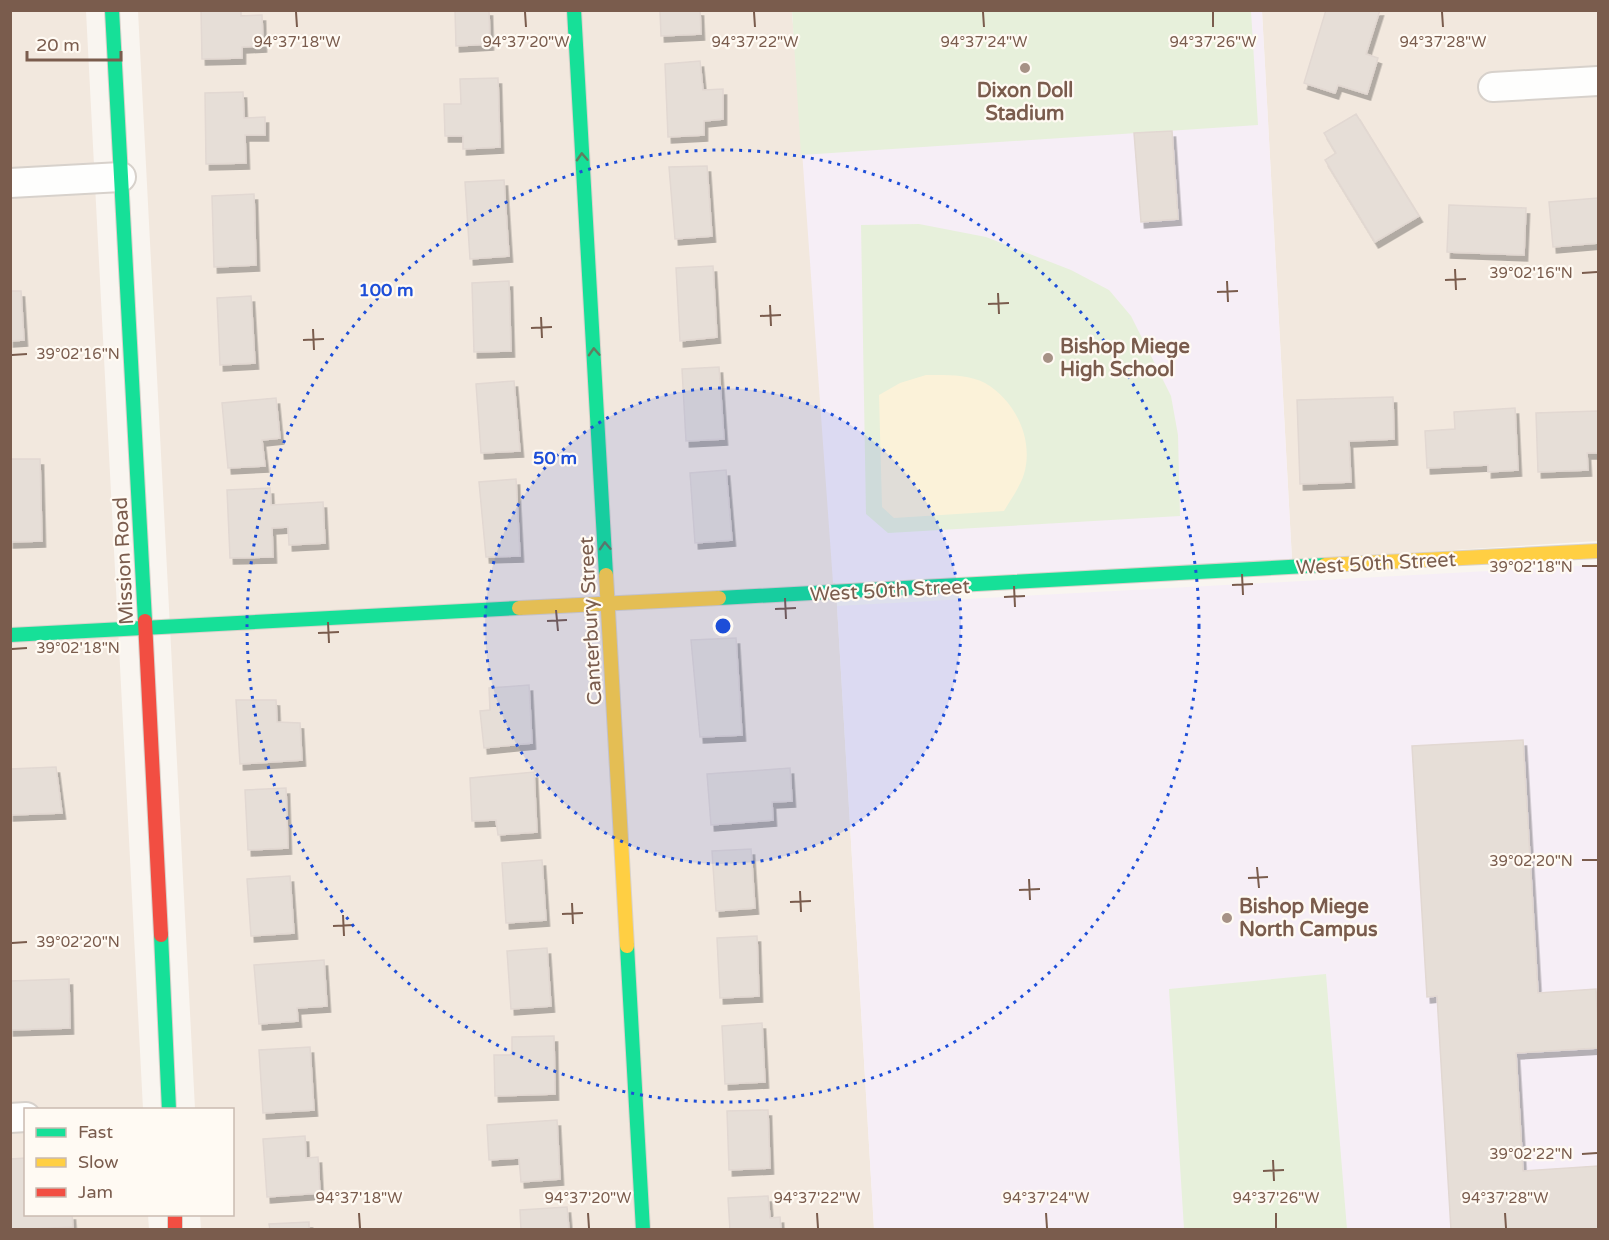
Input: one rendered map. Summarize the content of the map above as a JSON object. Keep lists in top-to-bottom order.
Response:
{
  "streets": {
    "street": ["Mission Road", "West 50th Street", "Canterbury Street"]
  },
  "crossings": [
    ["Mission Road", "West 50th Street"],
    ["West 50th Street", "Canterbury Street"]
  ],
  "one_way": ["Canterbury Street"],
  "places": ["Dixon Doll Stadium", "Bishop Miege High School", "Bishop Miege North Campus"],
  "legend": ["Fast", "Slow", "Jam"],
  "scale_bar": "20 m",
  "coordinates": [
    "94°37'18\"W",
    "94°37'20\"W",
    "94°37'22\"W",
    "94°37'24\"W",
    "94°37'26\"W",
    "94°37'28\"W",
    "39°02'16\"N",
    "39°02'18\"N",
    "39°02'20\"N",
    "39°02'22\"N"
  ],
  "rings": ["100 m", "50 m"]
}
